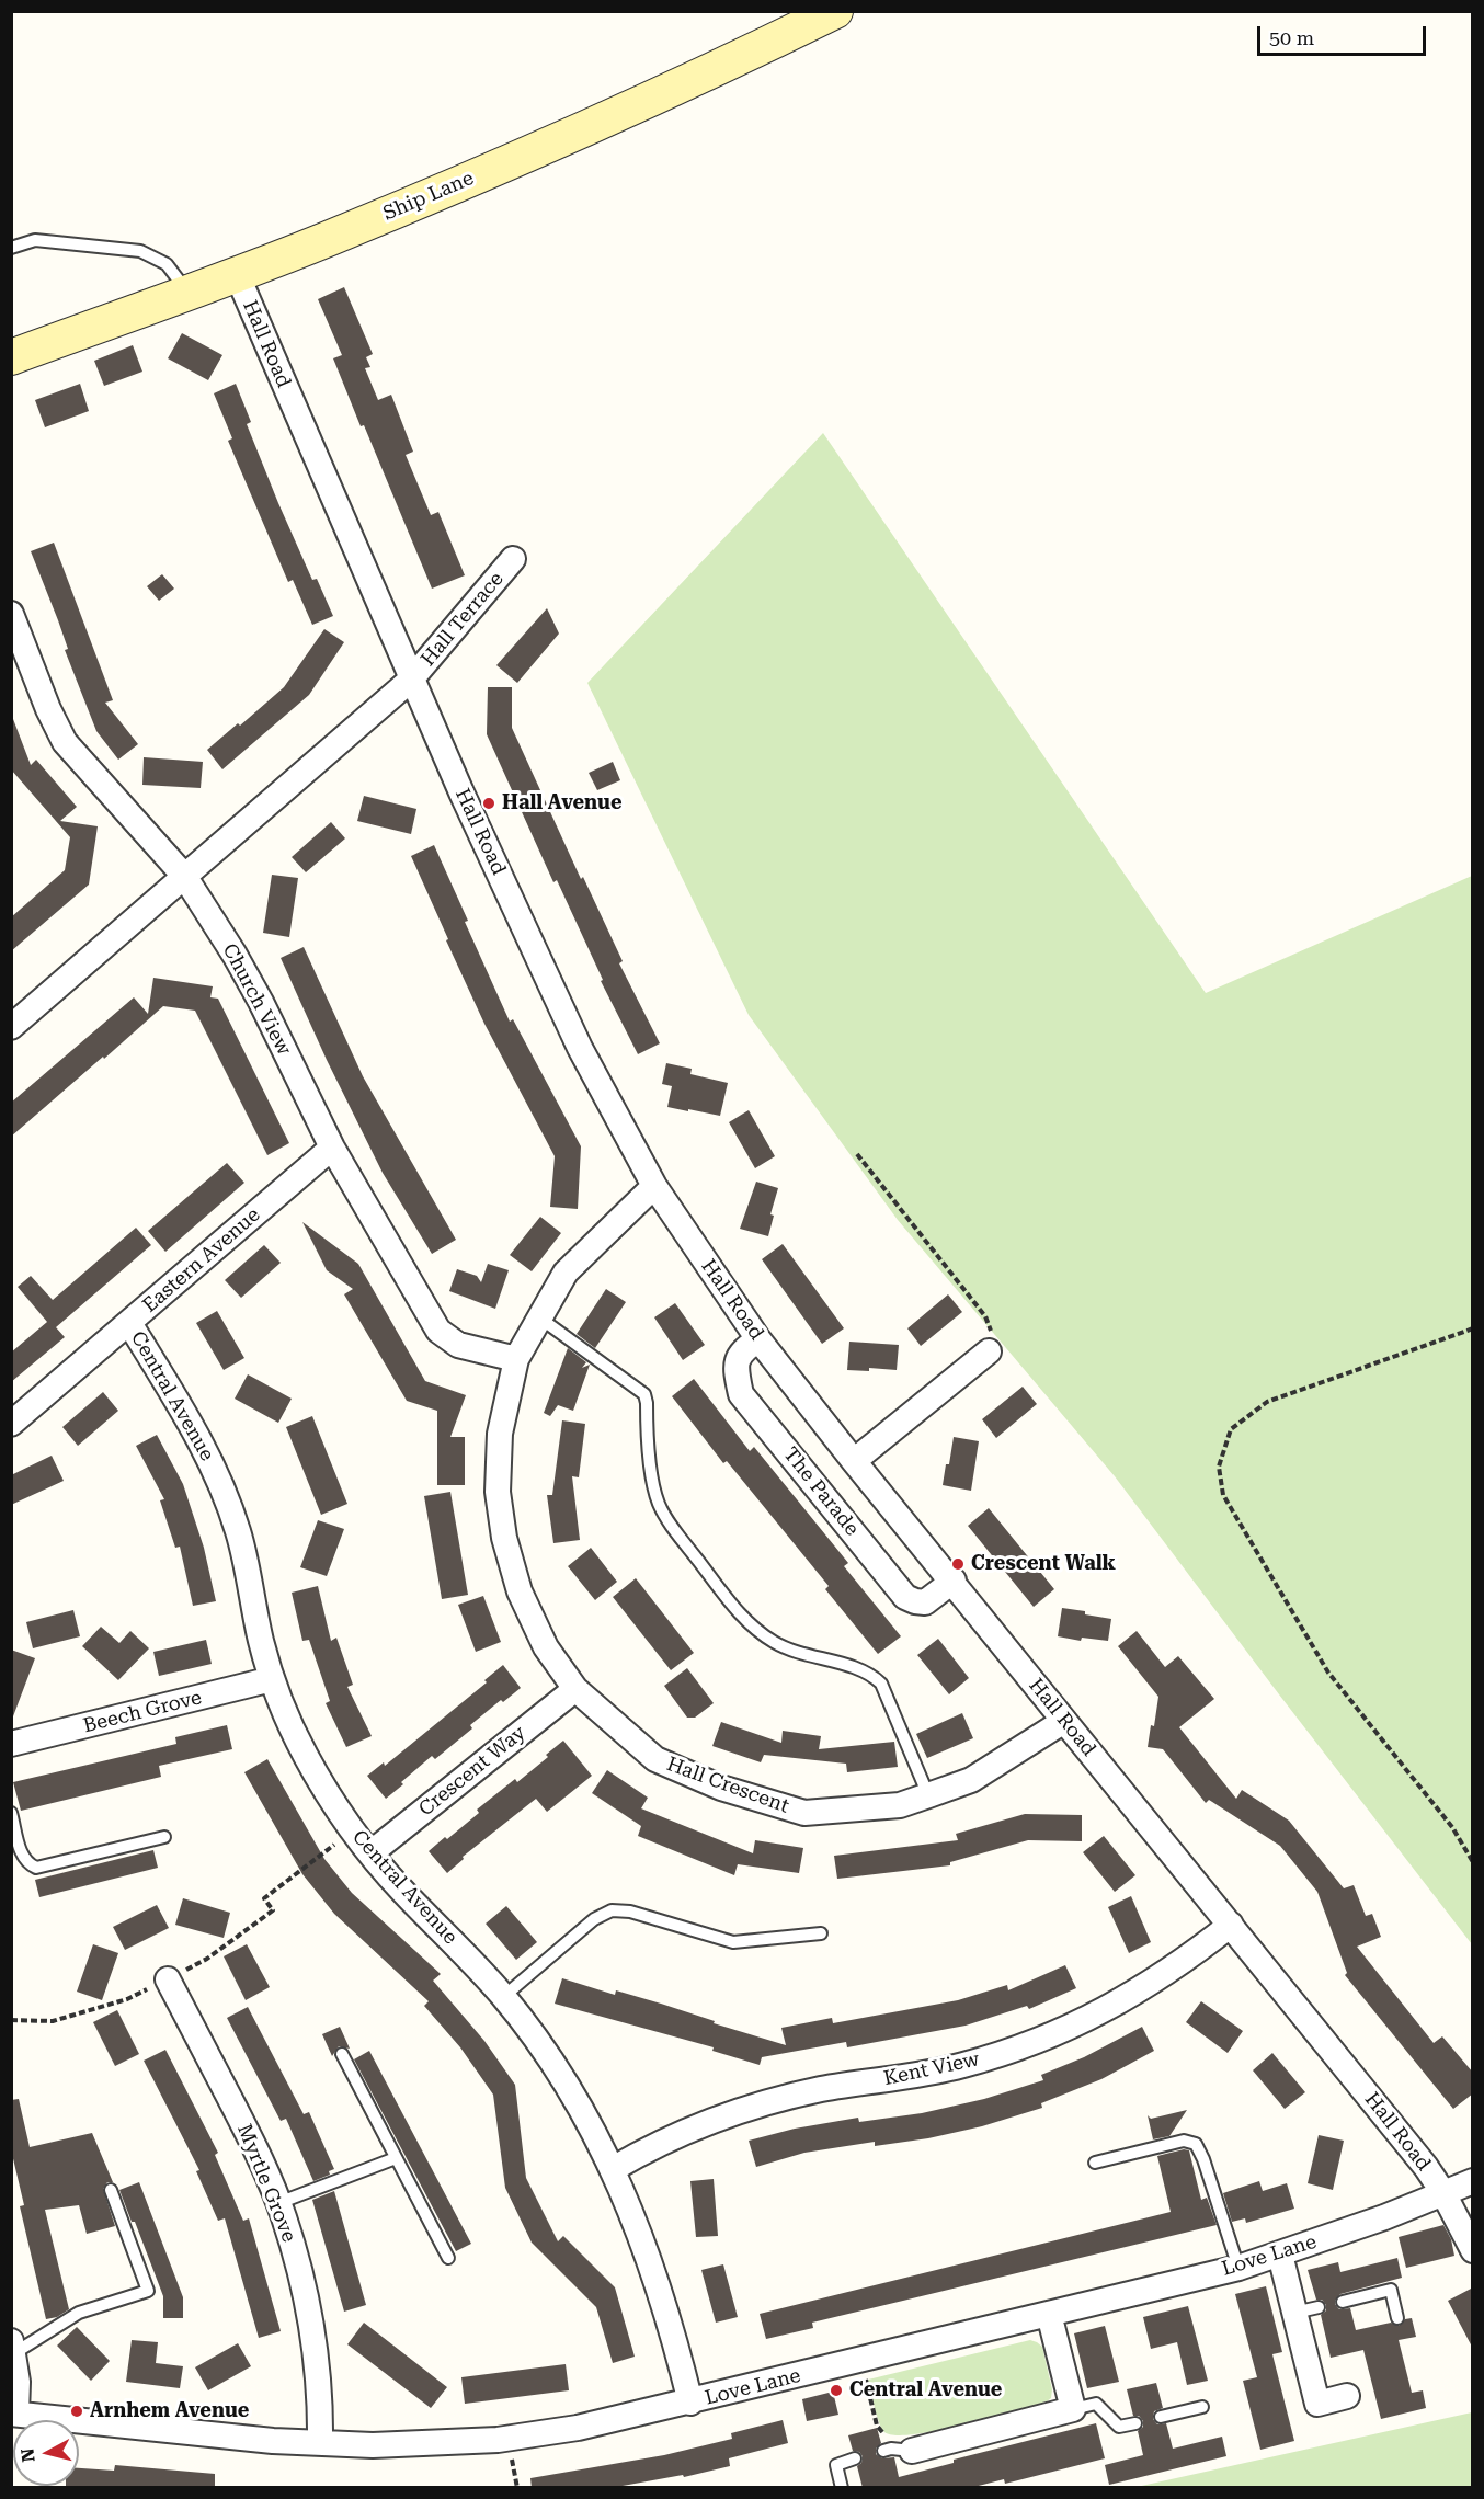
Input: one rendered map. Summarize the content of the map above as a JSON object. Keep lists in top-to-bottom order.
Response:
{
  "streets": {
    "street": [
      "Ship Lane",
      "Hall Road",
      "Hall Terrace",
      "Church View",
      "Eastern Avenue",
      "Central Avenue",
      "The Parade",
      "Beech Grove",
      "Crescent Way",
      "Hall Crescent",
      "Kent View",
      "Myrtle Grove",
      "Love Lane"
    ]
  },
  "crossings": [
    ["Ship Lane", "Hall Road"],
    ["Hall Road", "Hall Terrace"],
    ["Hall Road", "The Parade"],
    ["Hall Road", "Hall Crescent"],
    ["Hall Road", "Kent View"],
    ["Hall Road", "Love Lane"],
    ["Church View", "Eastern Avenue"],
    ["Church View", "Hall Crescent"],
    ["Eastern Avenue", "Central Avenue"],
    ["Central Avenue", "Beech Grove"],
    ["Central Avenue", "Crescent Way"],
    ["Central Avenue", "Kent View"],
    ["Central Avenue", "Love Lane"],
    ["Crescent Way", "Hall Crescent"],
    ["Myrtle Grove", "Love Lane"]
  ],
  "places": [
    "Hall Avenue",
    "Crescent Walk",
    "Central Avenue",
    "Arnhem Avenue"
  ],
  "scale_bar": "50 m",
  "north": "left"
}
